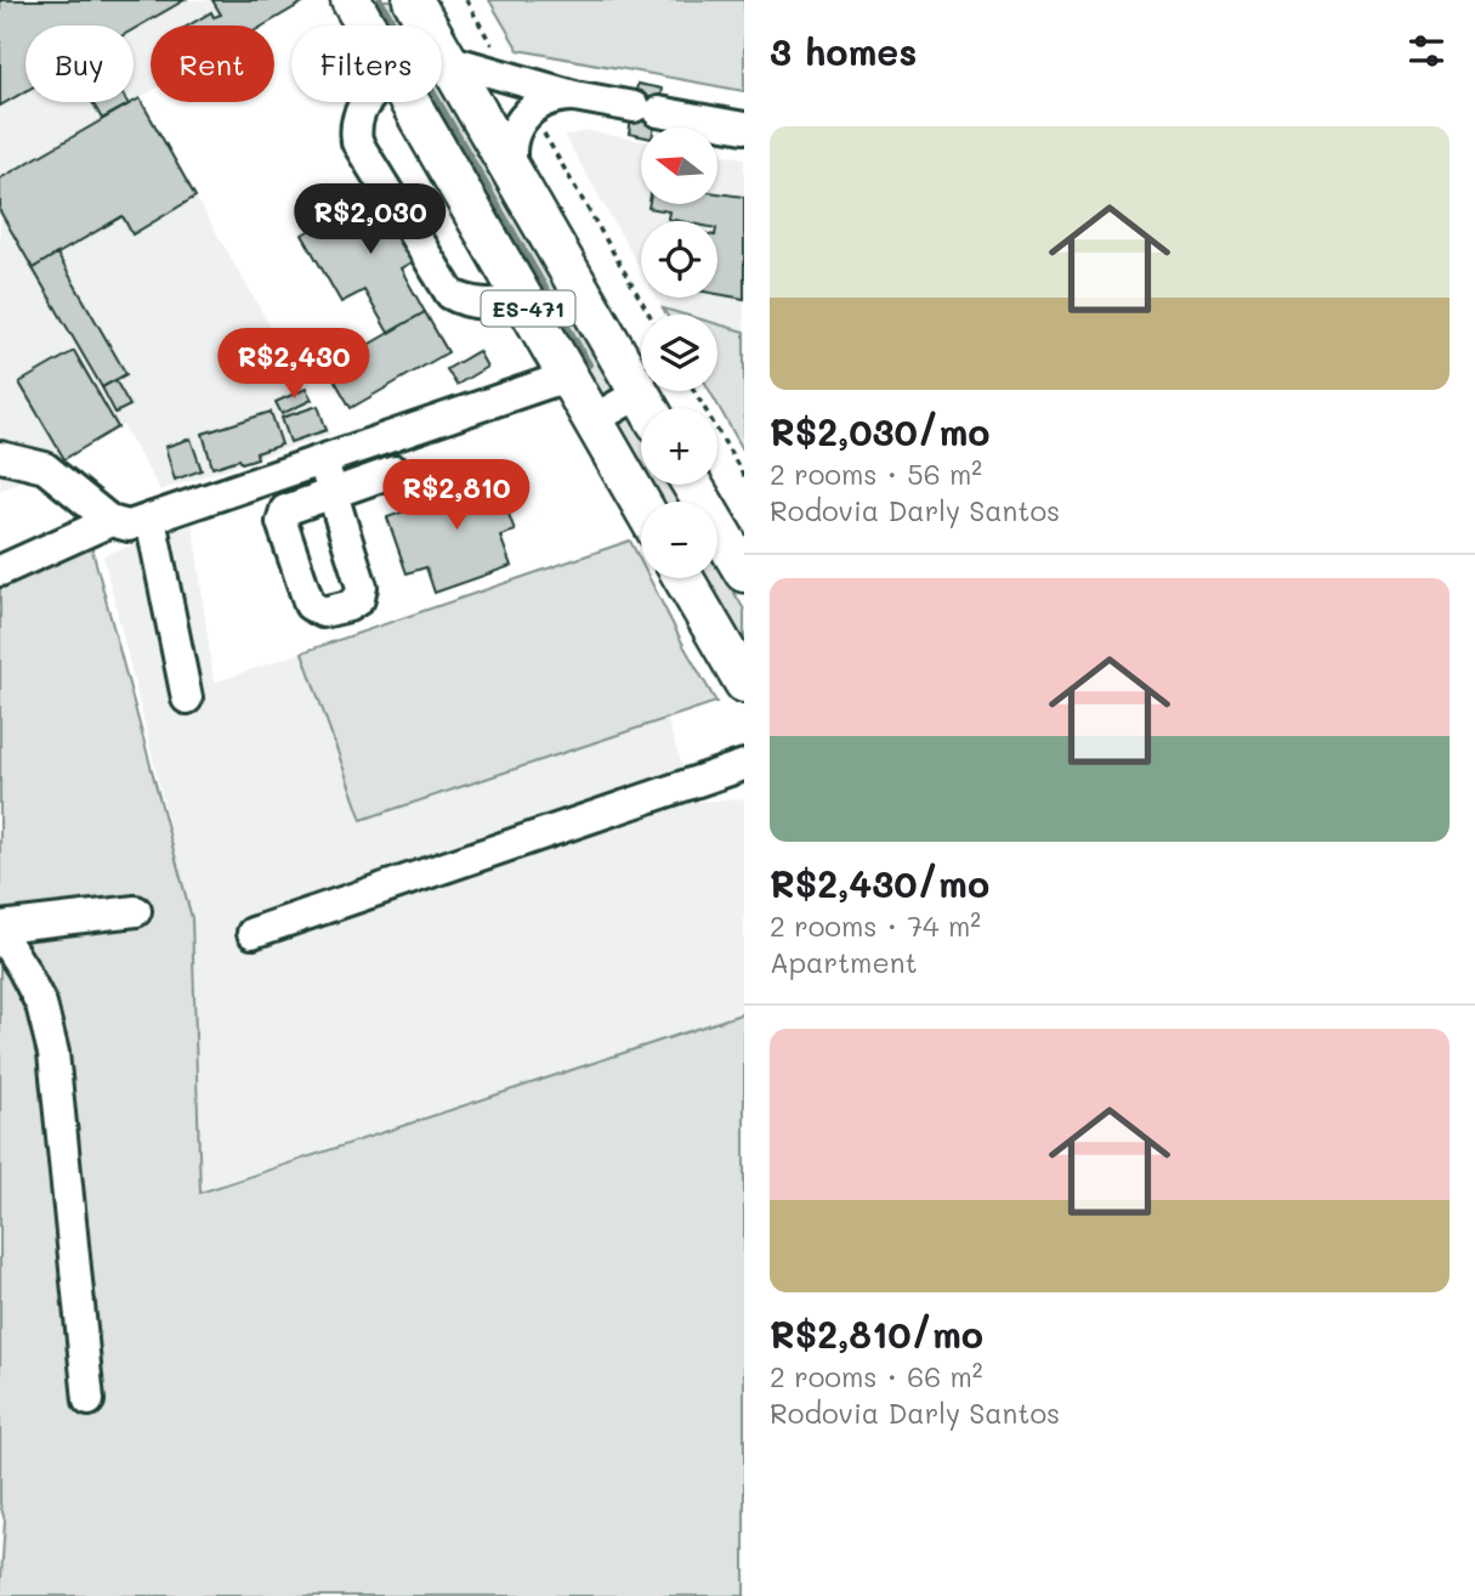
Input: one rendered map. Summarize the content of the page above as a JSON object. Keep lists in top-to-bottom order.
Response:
{
  "streets": {
    "main road": ["ES-471"]
  },
  "north": "left",
  "page": {
    "heading": "3 homes",
    "chip": ["Buy", "Rent", "Filters"],
    "list": [
      {
        "name": "R$2,030/mo",
        "note": "2 rooms · 56 m² · Rodovia Darly Santos"
      },
      {
        "name": "R$2,430/mo",
        "note": "2 rooms · 74 m² · Apartment"
      },
      {
        "name": "R$2,810/mo",
        "note": "2 rooms · 66 m² · Rodovia Darly Santos"
      }
    ],
    "map_buttons": ["+", "−"],
    "price": ["R$2,030", "R$2,430", "R$2,810"]
  }
}
